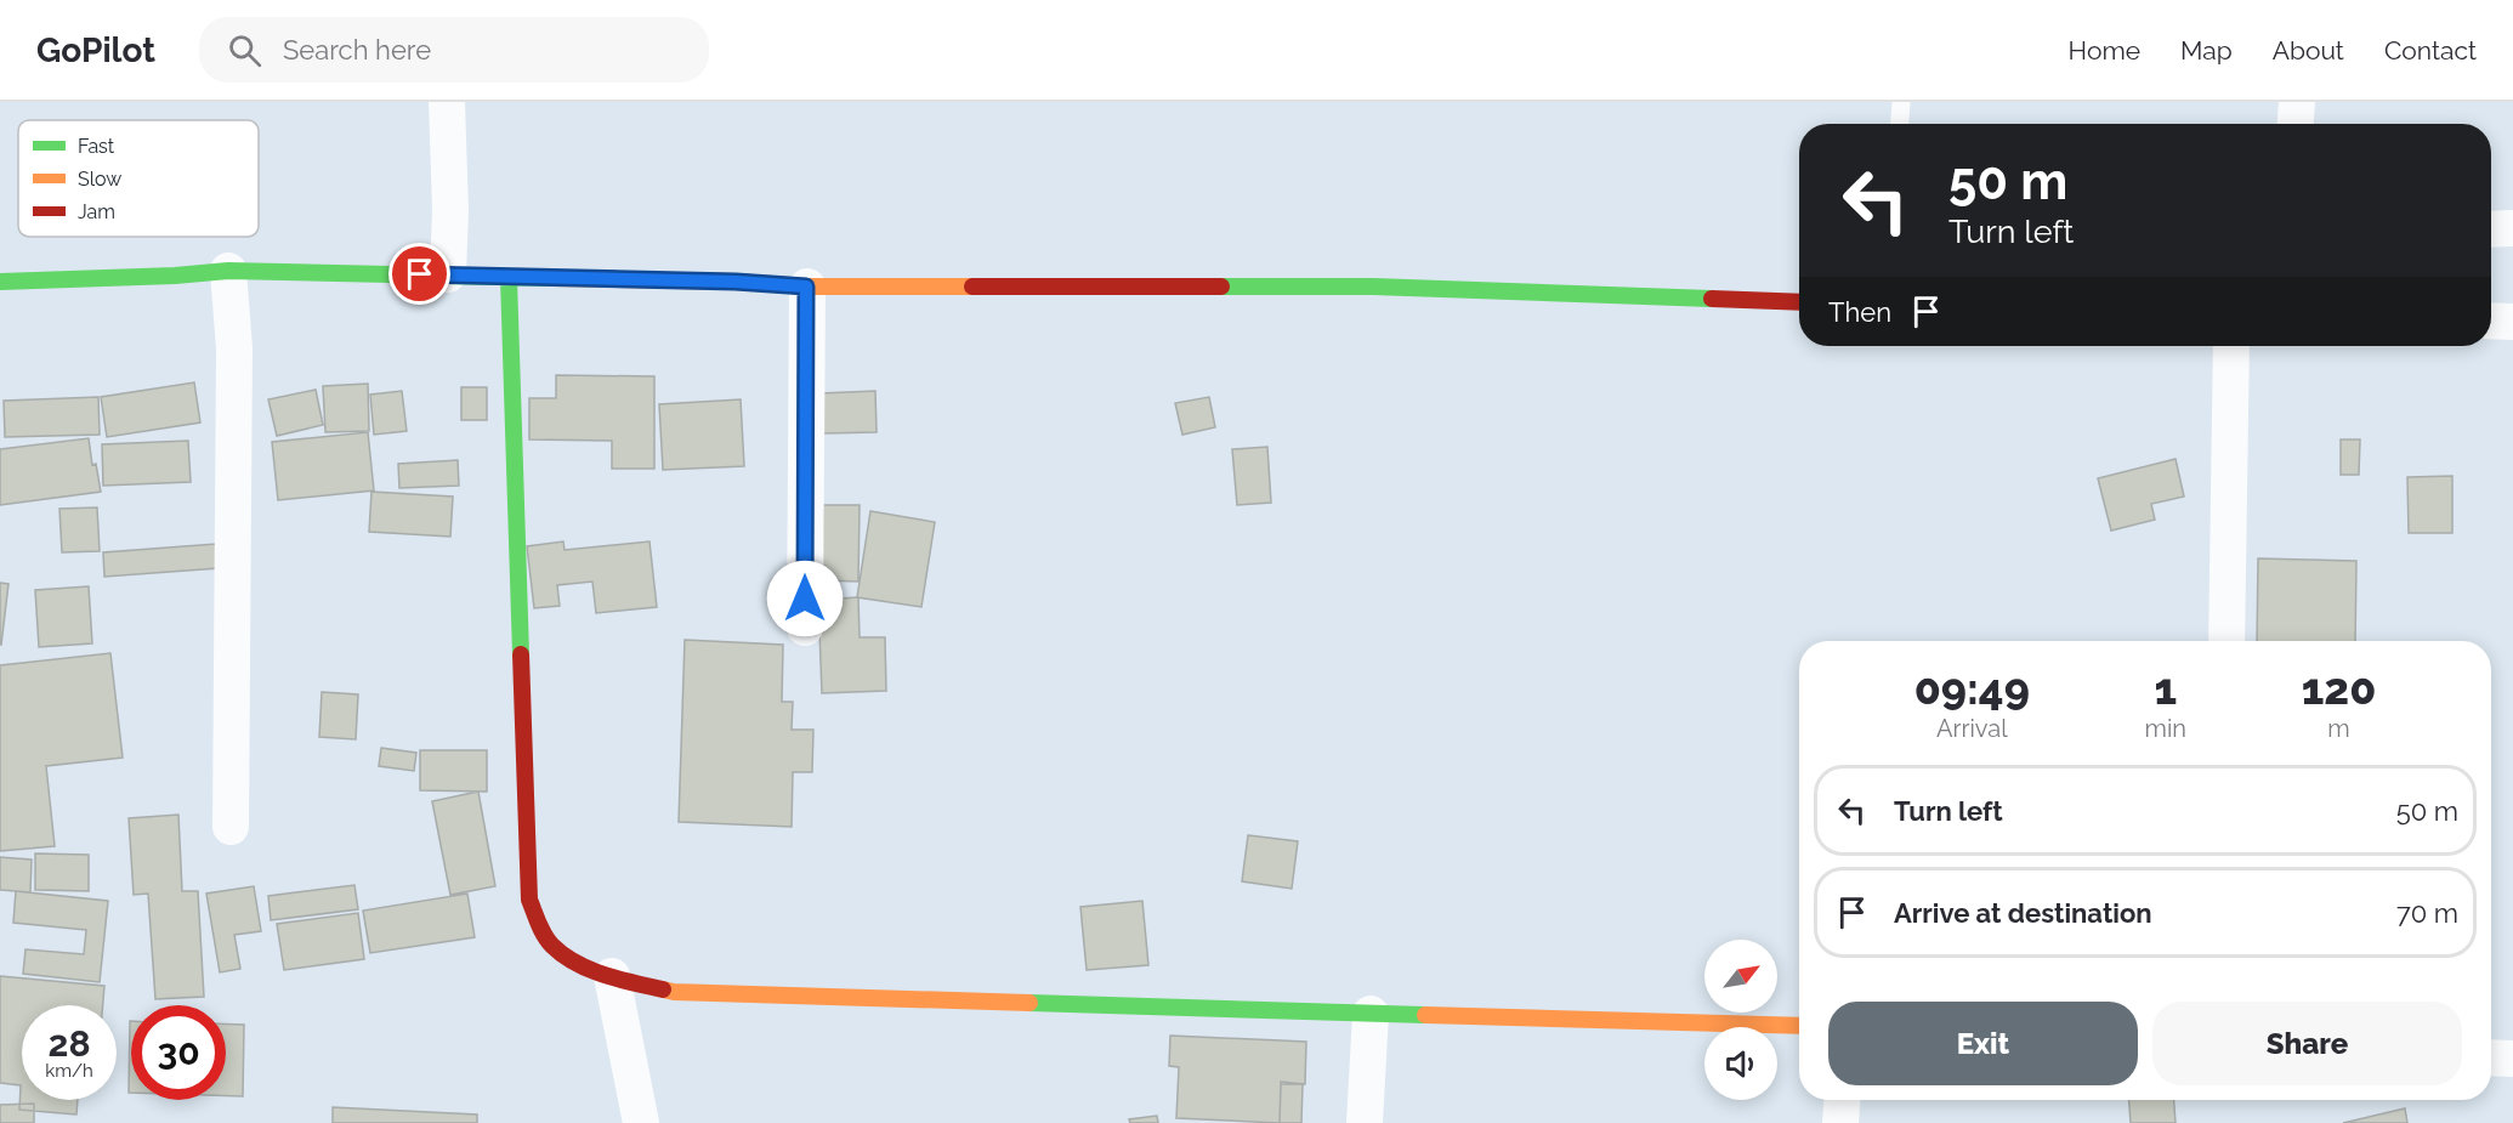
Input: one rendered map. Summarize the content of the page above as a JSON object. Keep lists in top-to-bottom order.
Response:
{
  "legend": ["Fast", "Slow", "Jam"],
  "north": "top right",
  "page": {
    "header": "GoPilot",
    "search": "Search here",
    "nav": [
      "Home",
      "Map",
      "About",
      "Contact"
    ],
    "turn": ["50 m", "Turn left"],
    "then": "Then",
    "eta": [
      "09:49",
      "Arrival",
      "1",
      "min",
      "120",
      "m"
    ],
    "list": [
      {
        "name": "Turn left",
        "value": "50 m"
      },
      {
        "name": "Arrive at destination",
        "value": "70 m"
      }
    ],
    "buttons": ["Exit", "Share"],
    "speed": "28 km/h",
    "limit": "30"
  }
}
